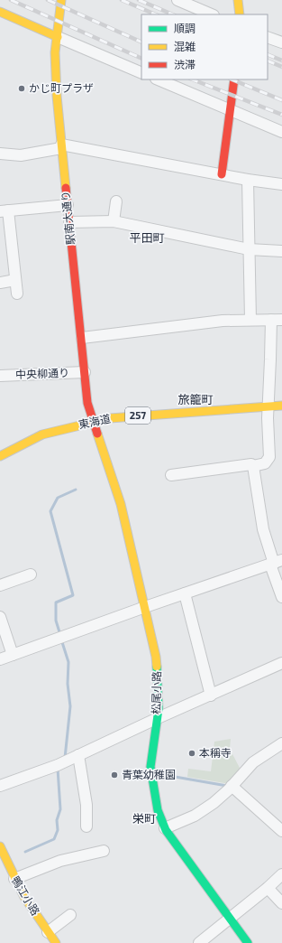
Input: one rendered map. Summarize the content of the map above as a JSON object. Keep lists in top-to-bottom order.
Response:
{
  "streets": {
    "main road": [
      "駅南大通り",
      "257",
      "東海道",
      "松尾小路",
      "鴨江小路"
    ],
    "street": ["中央柳通り"]
  },
  "crossings": [
    ["駅南大通り", "中央柳通り"],
    ["駅南大通り", "東海道"],
    ["駅南大通り", "松尾小路"],
    ["東海道", "松尾小路"]
  ],
  "districts": ["平田町", "旅籠町", "栄町"],
  "places": ["かじ町プラザ", "本稱寺", "青葉幼稚園"],
  "legend": ["順調", "混雑", "渋滞"]
}
